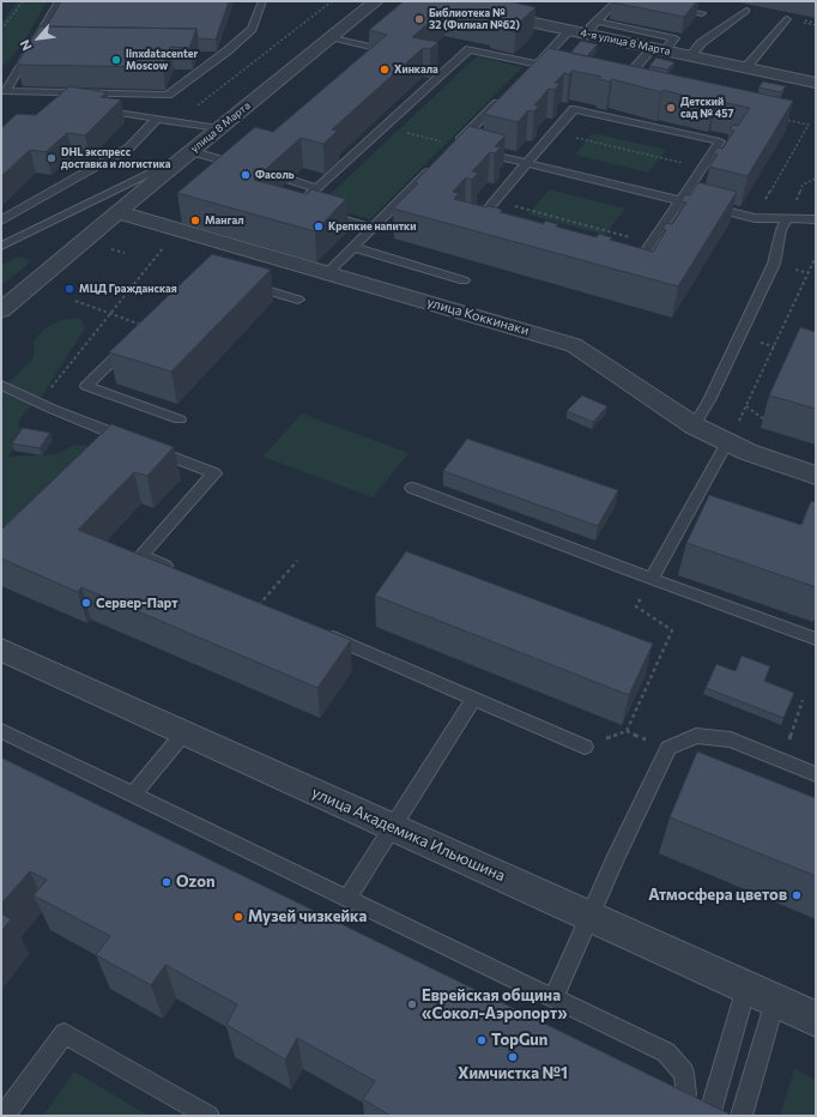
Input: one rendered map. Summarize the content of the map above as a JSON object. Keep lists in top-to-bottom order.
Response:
{
  "streets": {
    "street": [
      "4-я улица 8 Марта",
      "улица 8 Марта",
      "улица Коккинаки",
      "улица Академика Ильюшина"
    ]
  },
  "crossings": [
    ["улица 8 Марта", "улица Коккинаки"]
  ],
  "places": [
    "Библиотека № 32 (Филиал №62)",
    "linxdatacenter Moscow",
    "Хинкала",
    "Детский сад № 457",
    "DHL экспресс доставка и логистика",
    "Фасоль",
    "Мангал",
    "Крепкие напитки",
    "МЦД Гражданская",
    "Сервер-Парт",
    "Ozon",
    "Атмосфера цветов",
    "Музей чизкейка",
    "Еврейская община «Сокол-Аэропорт»",
    "TopGun",
    "Химчистка №1"
  ],
  "north": "bottom left"
}
